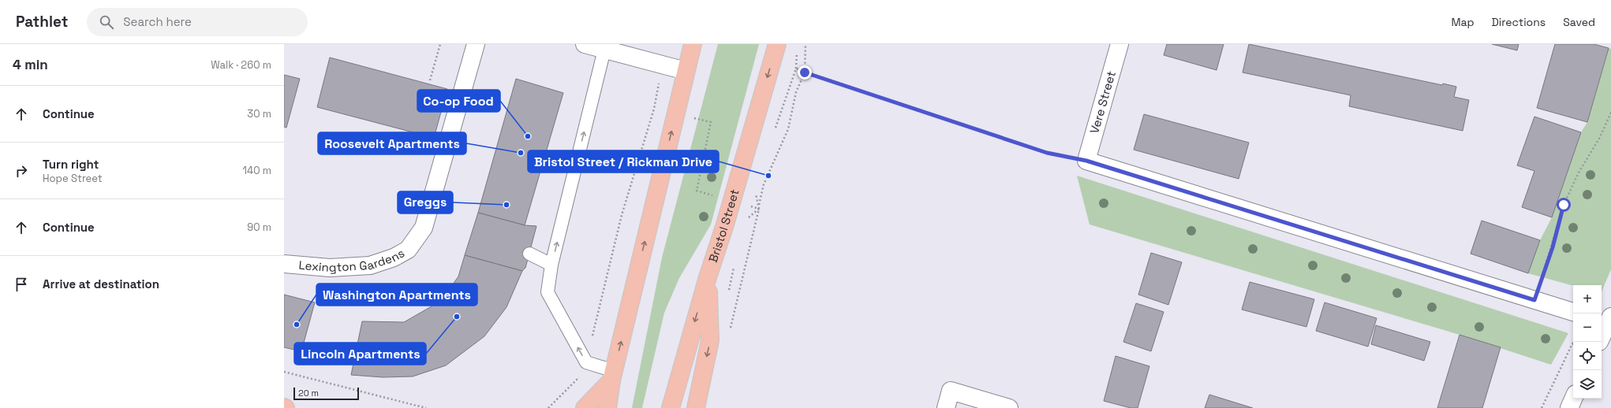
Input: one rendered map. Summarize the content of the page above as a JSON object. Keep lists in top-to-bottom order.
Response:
{
  "streets": {
    "highway": ["Bristol Street"],
    "street": ["Vere Street", "Lexington Gardens"]
  },
  "places": [
    "Co-op Food",
    "Roosevelt Apartments",
    "Bristol Street / Rickman Drive",
    "Greggs",
    "Lincoln Apartments",
    "Washington Apartments"
  ],
  "scale_bar": "20 m",
  "page": {
    "header": "Pathlet",
    "search": "Search here",
    "nav": ["Map", "Directions", "Saved"],
    "heading": ["4 min", "Walk · 260 m"],
    "list": [
      ["Continue", "30 m"],
      ["Turn right", "Hope Street", "140 m"],
      ["Continue", "90 m"],
      "Arrive at destination"
    ],
    "map_buttons": ["+", "−"],
    "scale": "20 m"
  }
}
